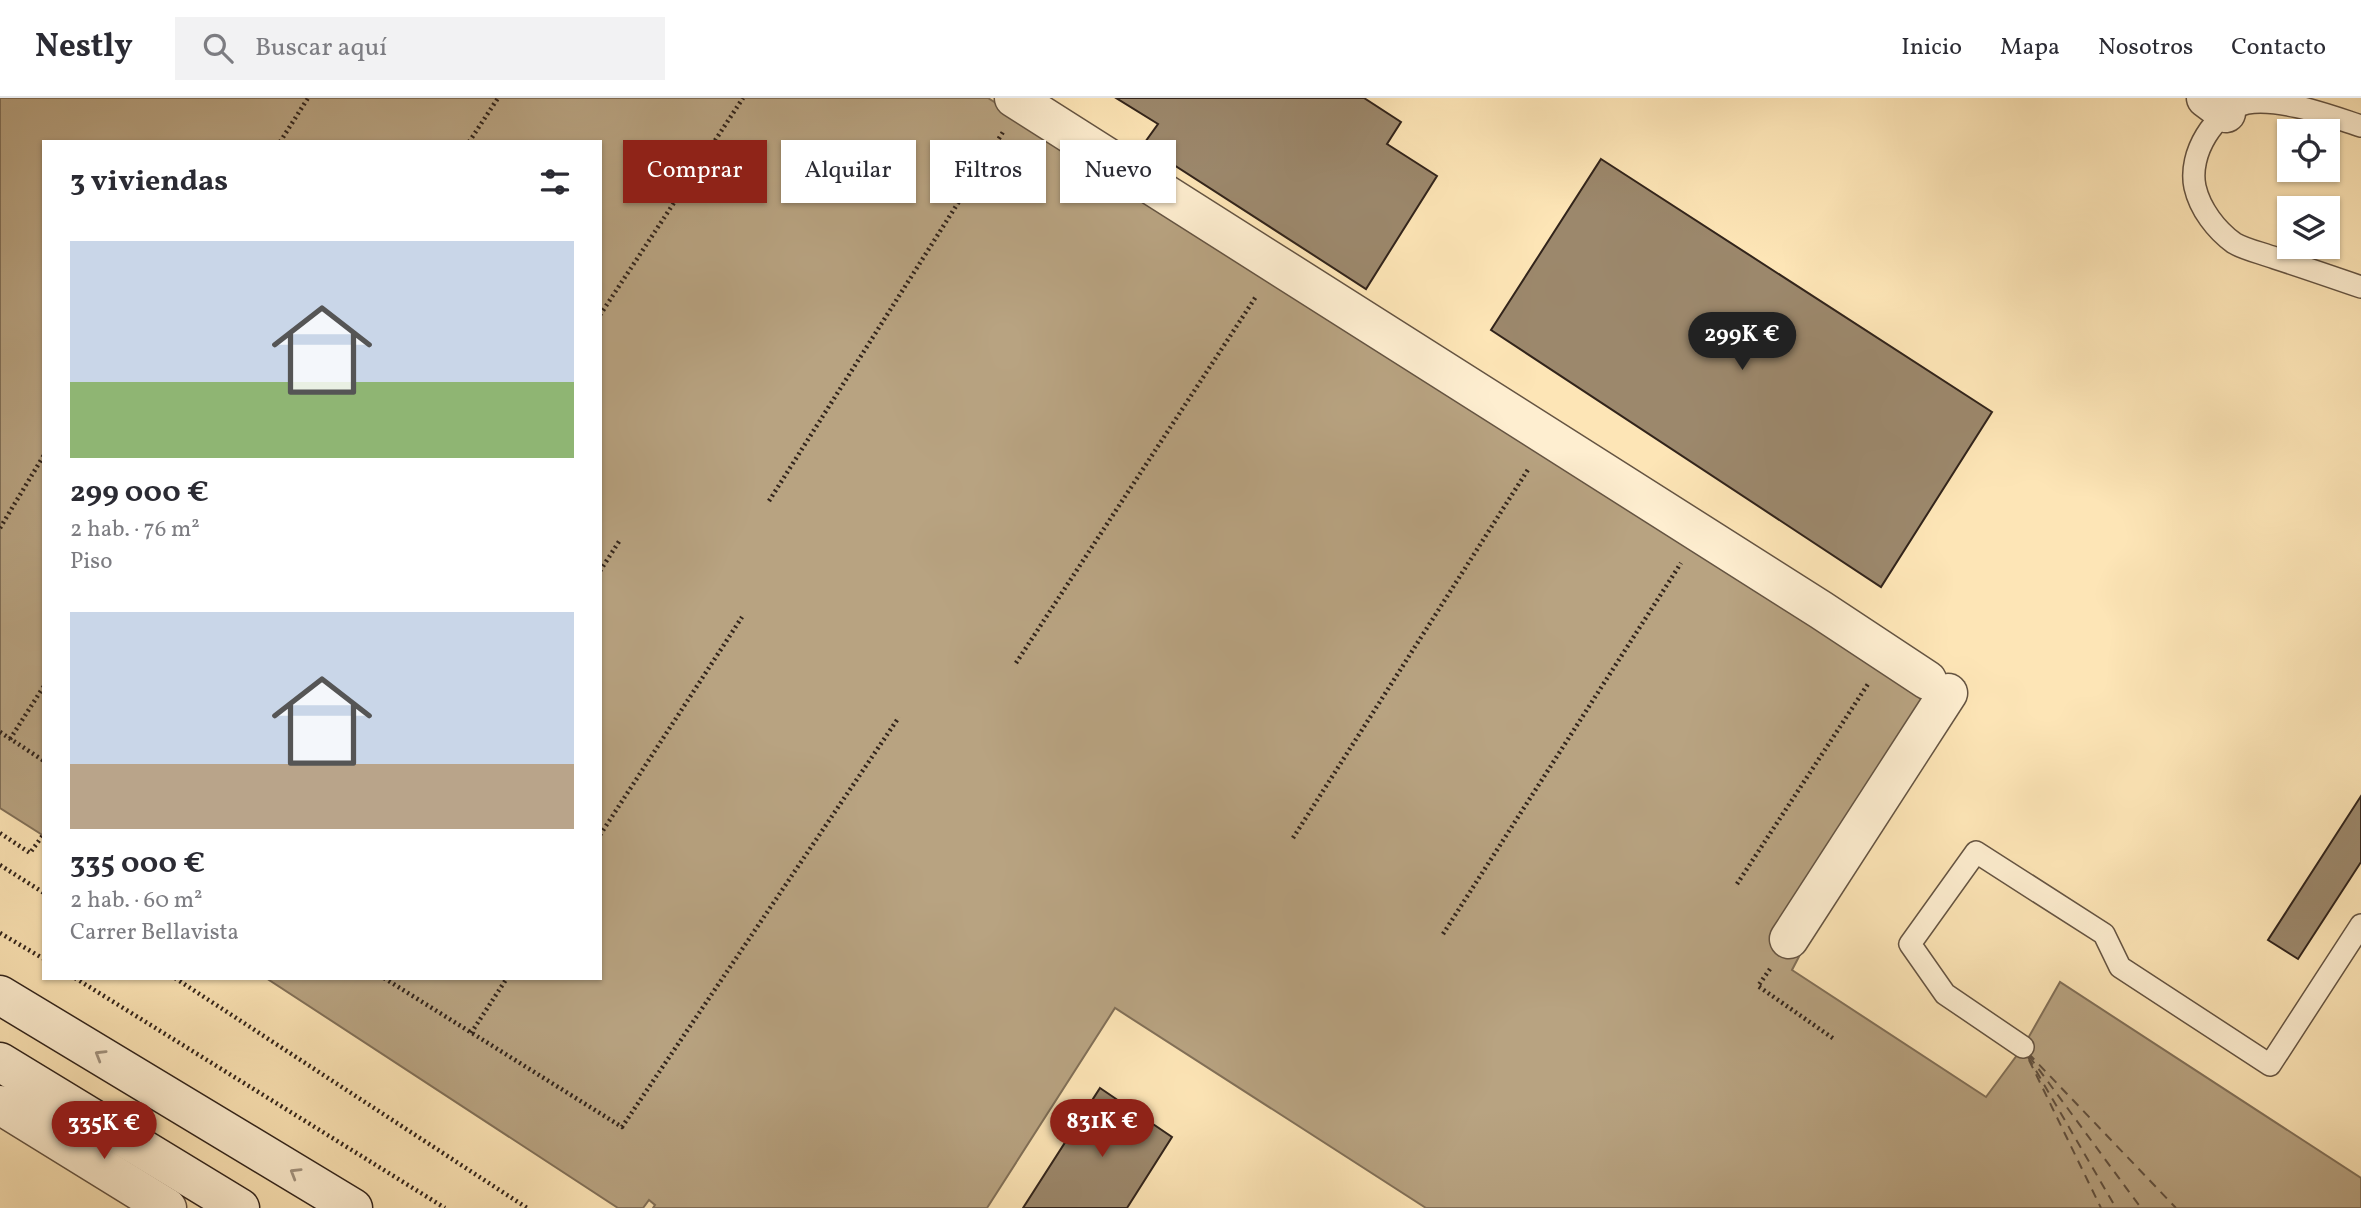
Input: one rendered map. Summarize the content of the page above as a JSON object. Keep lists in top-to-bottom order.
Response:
{
  "page": {
    "header": "Nestly",
    "search": "Buscar aquí",
    "nav": [
      "Inicio",
      "Mapa",
      "Nosotros",
      "Contacto"
    ],
    "chip": [
      "Comprar",
      "Alquilar",
      "Filtros",
      "Nuevo"
    ],
    "heading": "3 viviendas",
    "list": [
      {
        "name": "299 000 €",
        "note": "2 hab. · 76 m² · Piso"
      },
      {
        "name": "335 000 €",
        "note": "2 hab. · 60 m² · Carrer Bellavista"
      }
    ],
    "price": ["299K €", "831K €", "335K €"]
  }
}
